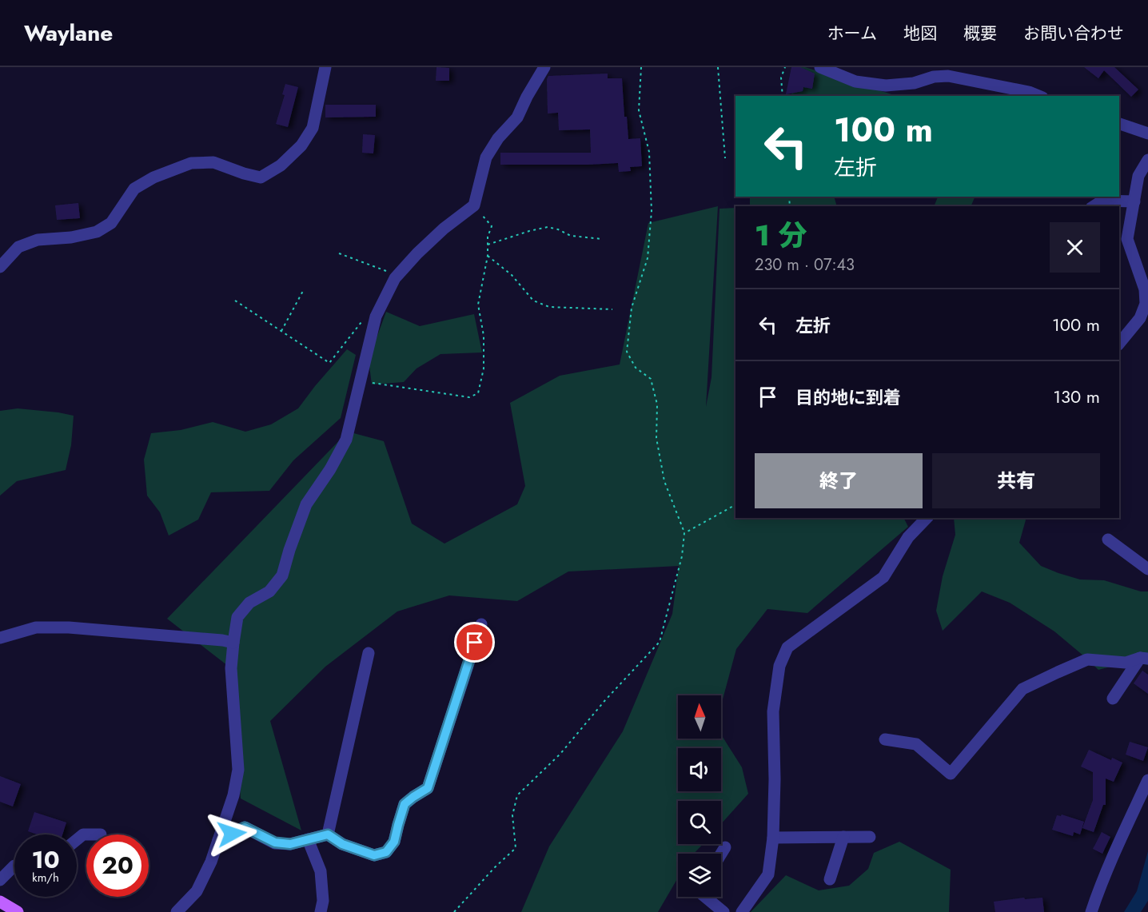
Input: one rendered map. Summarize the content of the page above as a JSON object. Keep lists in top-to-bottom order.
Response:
{
  "north": "top",
  "page": {
    "header": "Waylane",
    "nav": [
      "ホーム",
      "地図",
      "概要",
      "お問い合わせ"
    ],
    "turn": ["100 m", "左折"],
    "heading": ["1 分", "230 m · 07:43"],
    "list": [
      {
        "name": "左折",
        "value": "100 m"
      },
      {
        "name": "目的地に到着",
        "value": "130 m"
      }
    ],
    "buttons": ["終了", "共有"],
    "speed": "10 km/h",
    "limit": "20"
  }
}
